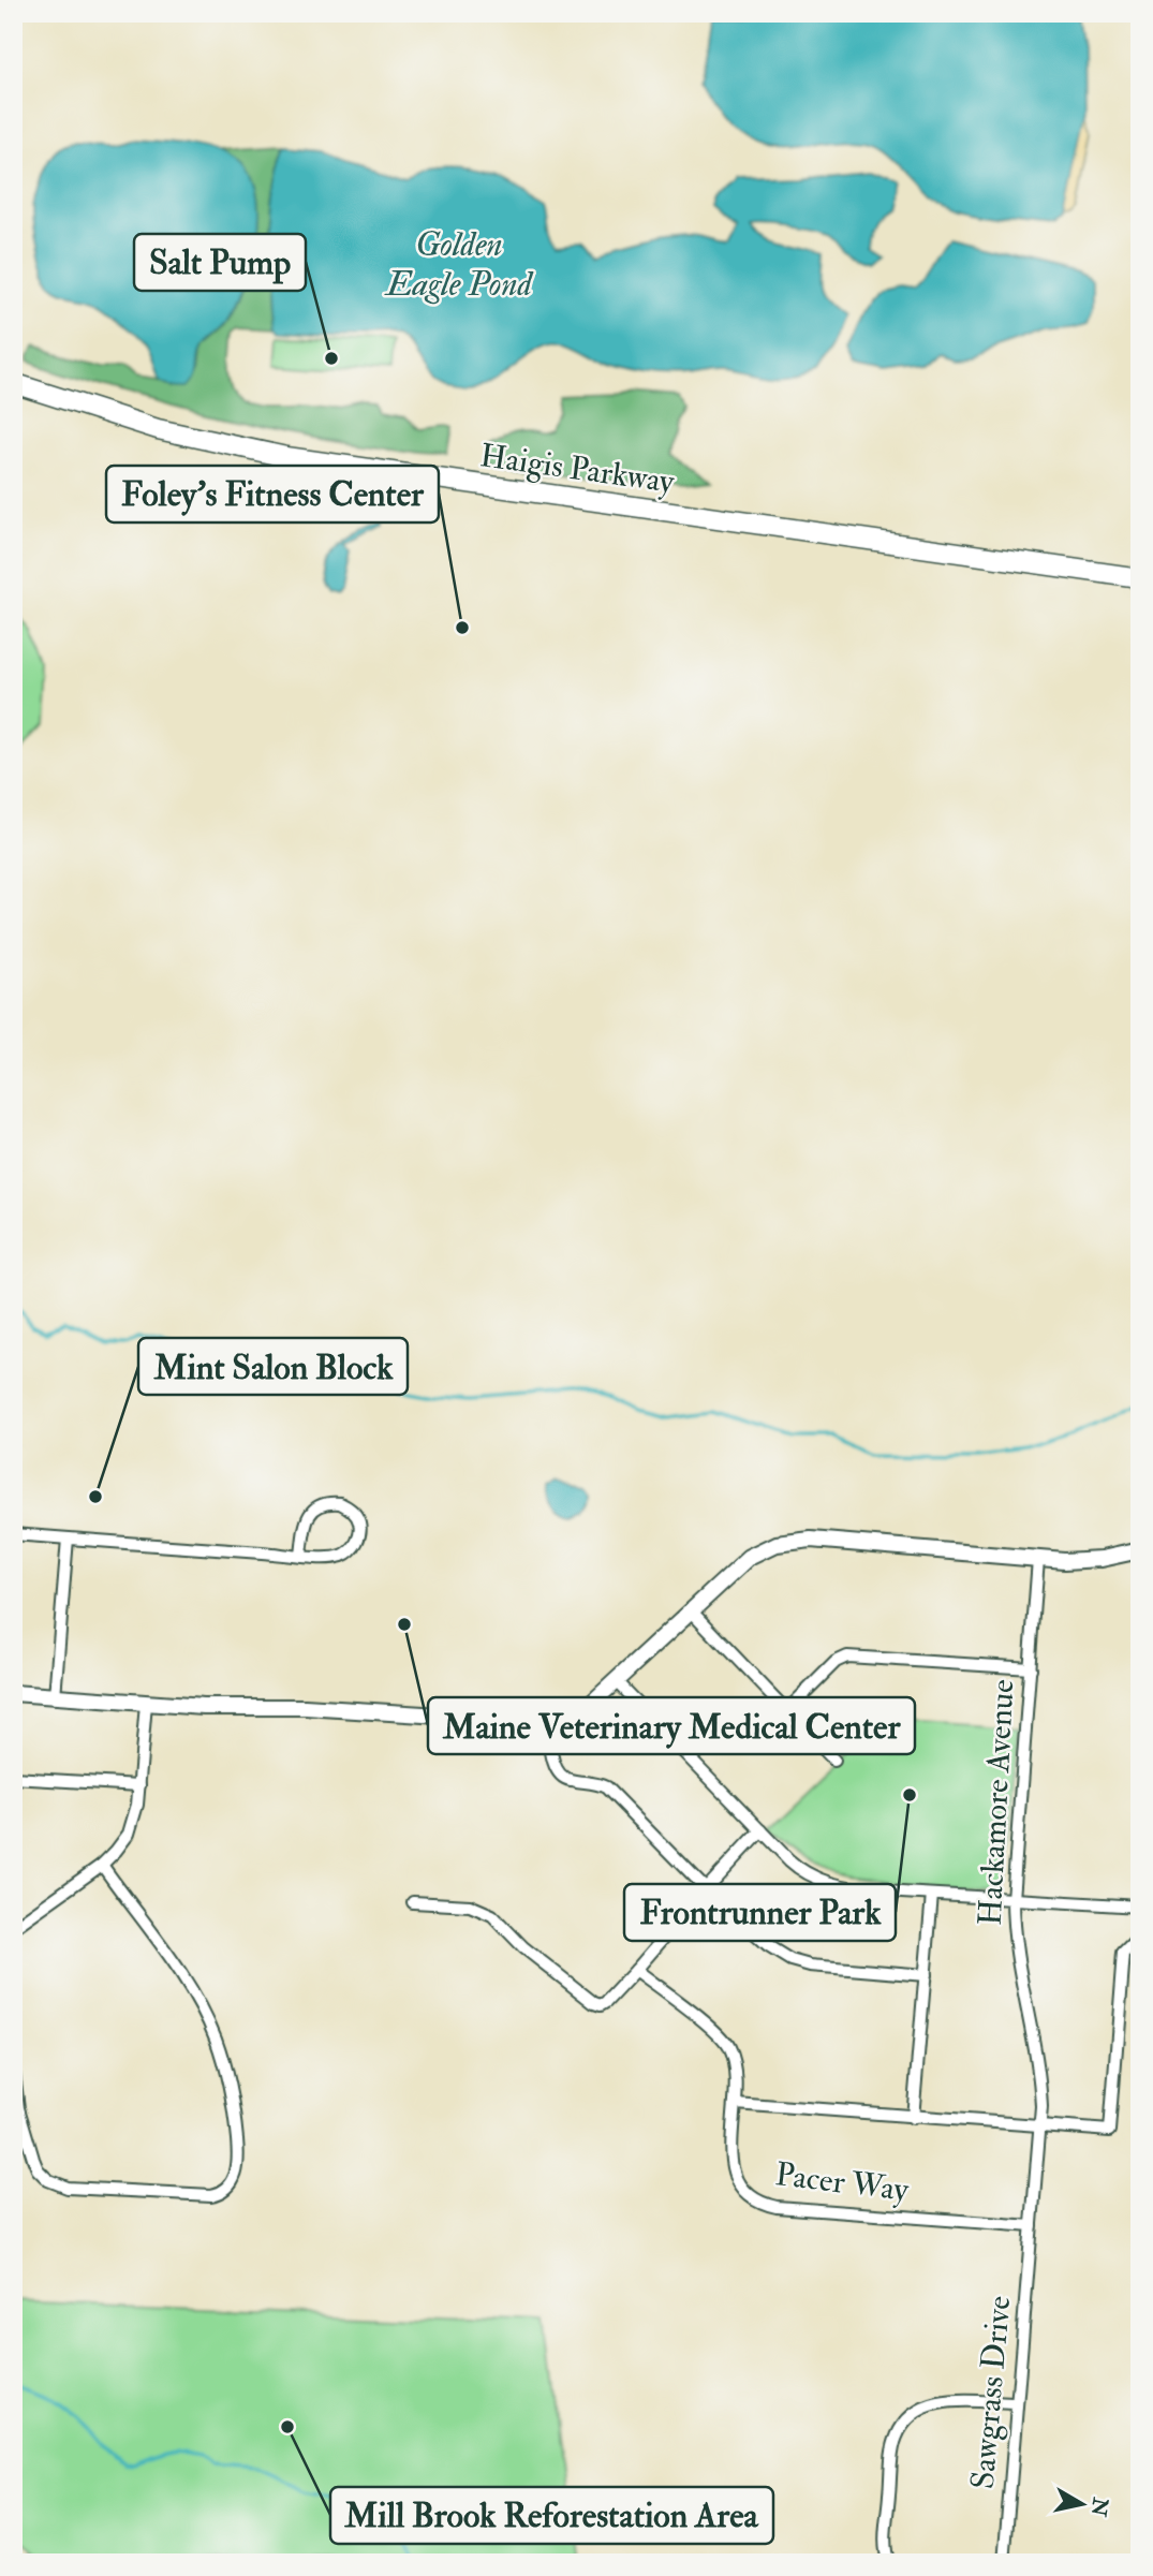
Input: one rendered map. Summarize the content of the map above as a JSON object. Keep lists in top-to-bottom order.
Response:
{
  "streets": {
    "main road": ["Haigis Parkway"],
    "street": ["Hackamore Avenue", "Pacer Way", "Sawgrass Drive"]
  },
  "crossings": [
    ["Hackamore Avenue", "Pacer Way"],
    ["Hackamore Avenue", "Sawgrass Drive"],
    ["Pacer Way", "Sawgrass Drive"]
  ],
  "water": ["Golden Eagle Pond"],
  "places": [
    "Salt Pump",
    "Foley's Fitness Center",
    "Mint Salon Block",
    "Maine Veterinary Medical Center",
    "Frontrunner Park",
    "Mill Brook Reforestation Area"
  ],
  "north": "right"
}
